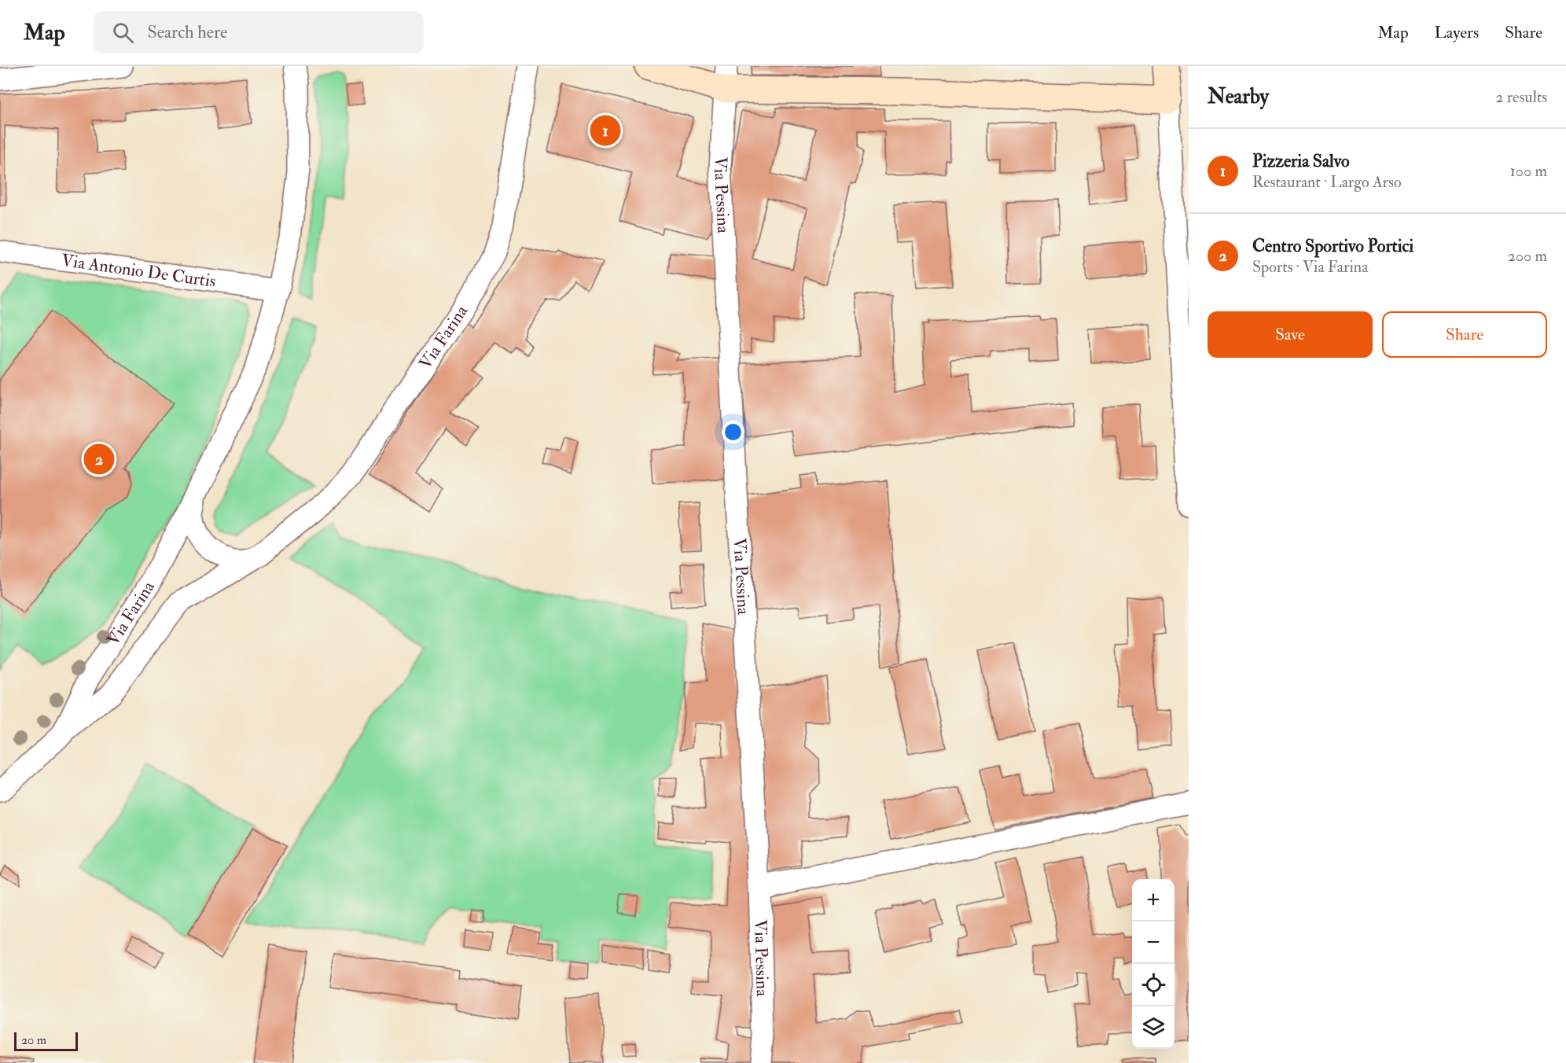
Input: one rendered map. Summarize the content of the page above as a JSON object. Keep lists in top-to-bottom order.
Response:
{
  "streets": {
    "street": ["Via Pessina", "Via Antonio De Curtis", "Via Farina"]
  },
  "crossings": [
    ["Via Antonio De Curtis", "Via Farina"]
  ],
  "scale_bar": "20 m",
  "page": {
    "header": "Map",
    "search": "Search here",
    "nav": ["Map", "Layers", "Share"],
    "heading": ["Nearby", "2 results"],
    "pins": ["1", "2"],
    "list": [
      {
        "mark": "1",
        "name": "Pizzeria Salvo",
        "note": "Restaurant · Largo Arso",
        "value": "100 m"
      },
      {
        "mark": "2",
        "name": "Centro Sportivo Portici",
        "note": "Sports · Via Farina",
        "value": "200 m"
      }
    ],
    "buttons": ["Save", "Share"],
    "map_buttons": ["+", "−"],
    "scale": "20 m"
  }
}
